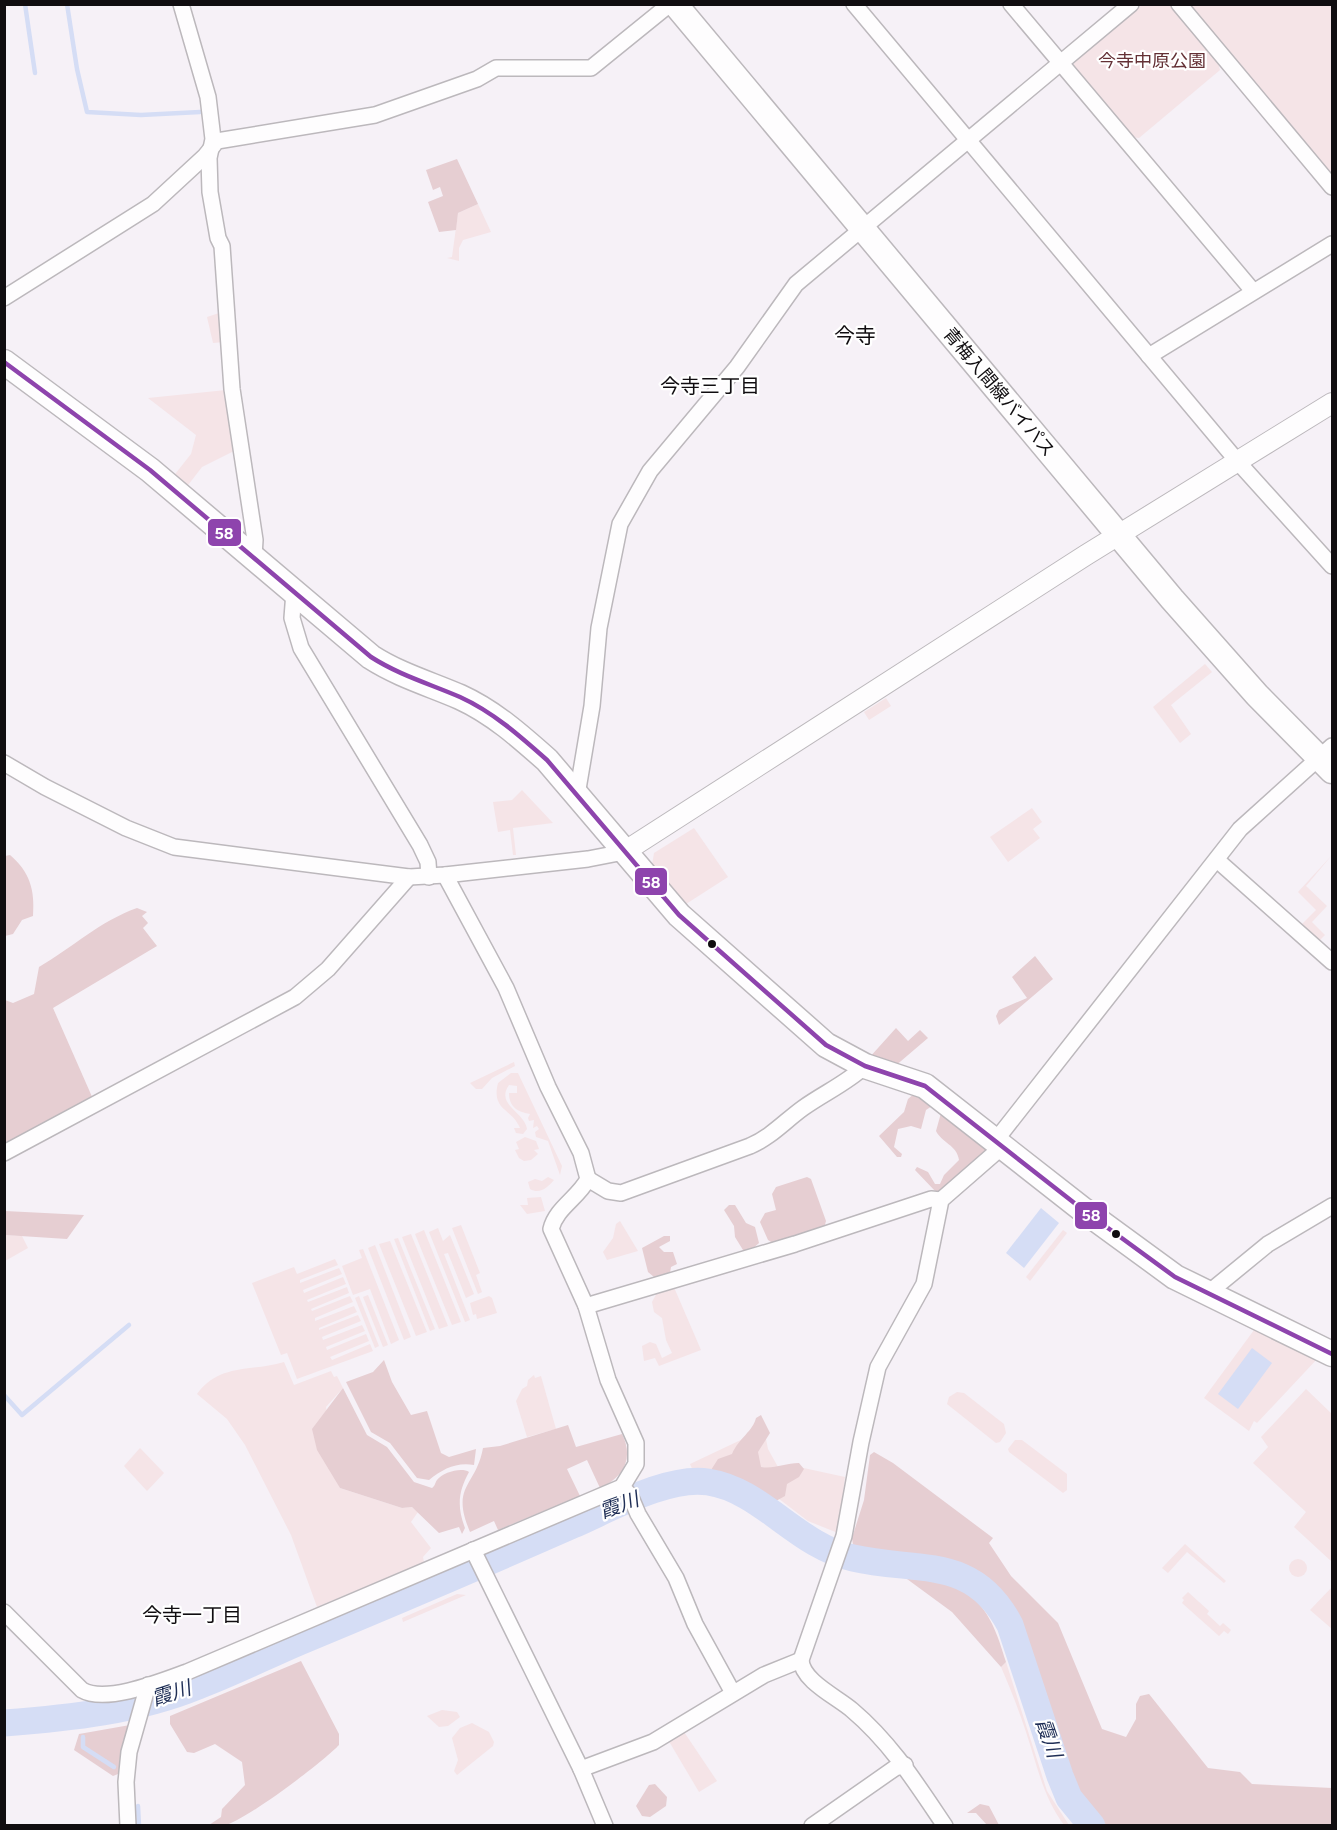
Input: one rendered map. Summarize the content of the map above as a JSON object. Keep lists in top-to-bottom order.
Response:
{
  "streets": {
    "main road": ["青梅入間線バイパス"]
  },
  "districts": ["今寺", "今寺三丁目", "今寺一丁目"],
  "water": ["霞川"],
  "parks": ["今寺中原公園"],
  "lines": ["transit line 58"]
}
